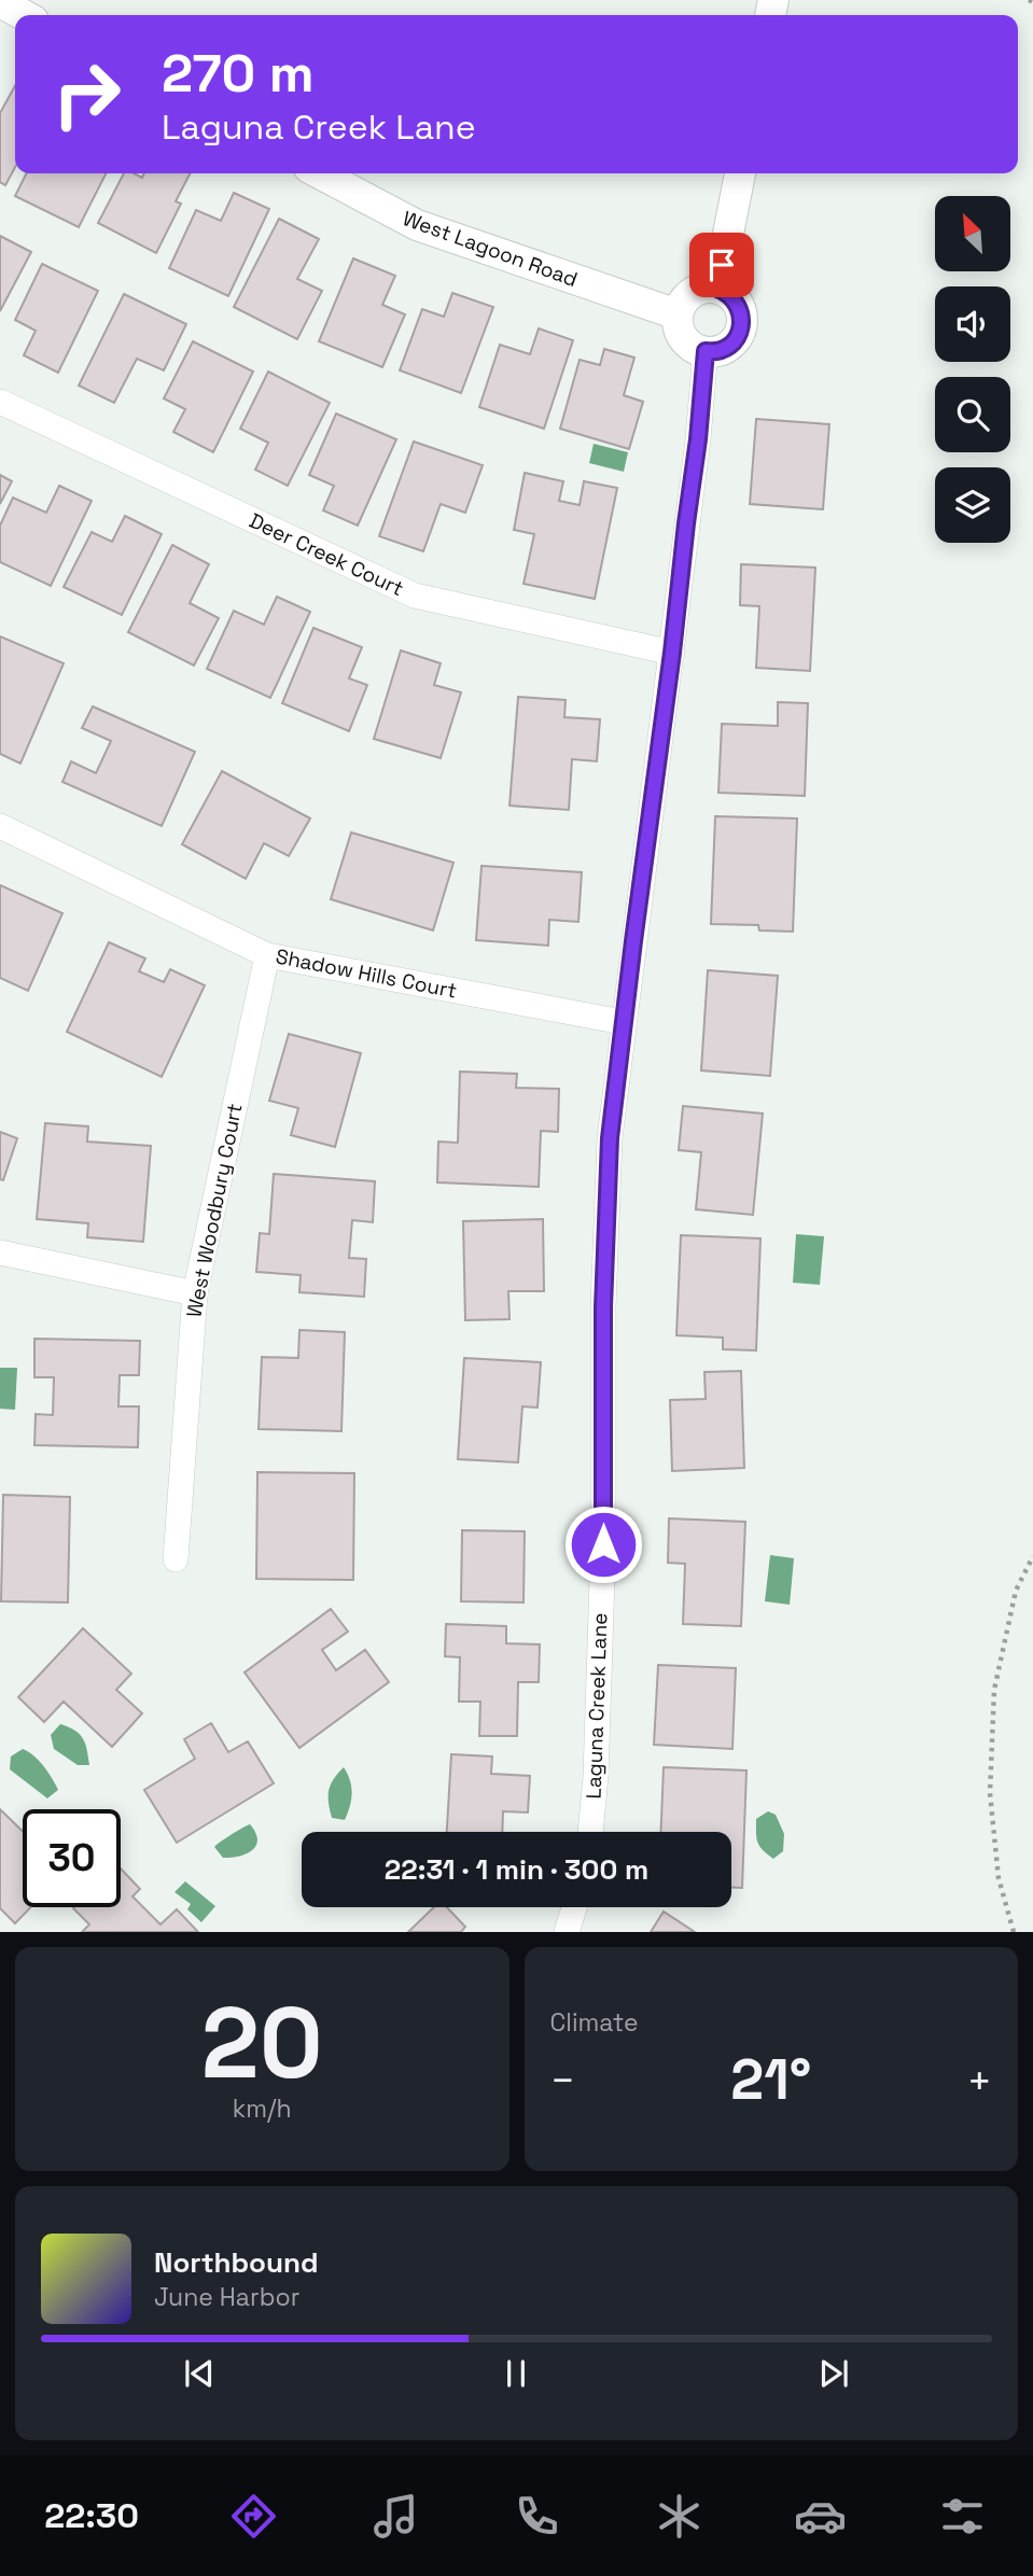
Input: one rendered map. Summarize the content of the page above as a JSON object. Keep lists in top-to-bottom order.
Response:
{
  "streets": {
    "street": [
      "West Lagoon Road",
      "Deer Creek Court",
      "Shadow Hills Court",
      "West Woodbury Court",
      "Laguna Creek Lane"
    ]
  },
  "crossings": [
    ["West Lagoon Road", "Laguna Creek Lane"],
    ["Deer Creek Court", "Laguna Creek Lane"],
    ["Shadow Hills Court", "West Woodbury Court"],
    ["Shadow Hills Court", "Laguna Creek Lane"]
  ],
  "north": "top left",
  "page": {
    "turn": ["270 m", "Laguna Creek Lane"],
    "limit": "30",
    "trip": "22:31 · 1 min · 300 m",
    "tile": [
      ["20", "km/h"],
      "Climate"
    ],
    "heat": ["−", "21°", "+"],
    "song": ["Northbound", "June Harbor"],
    "tabs": "22:30"
  }
}
